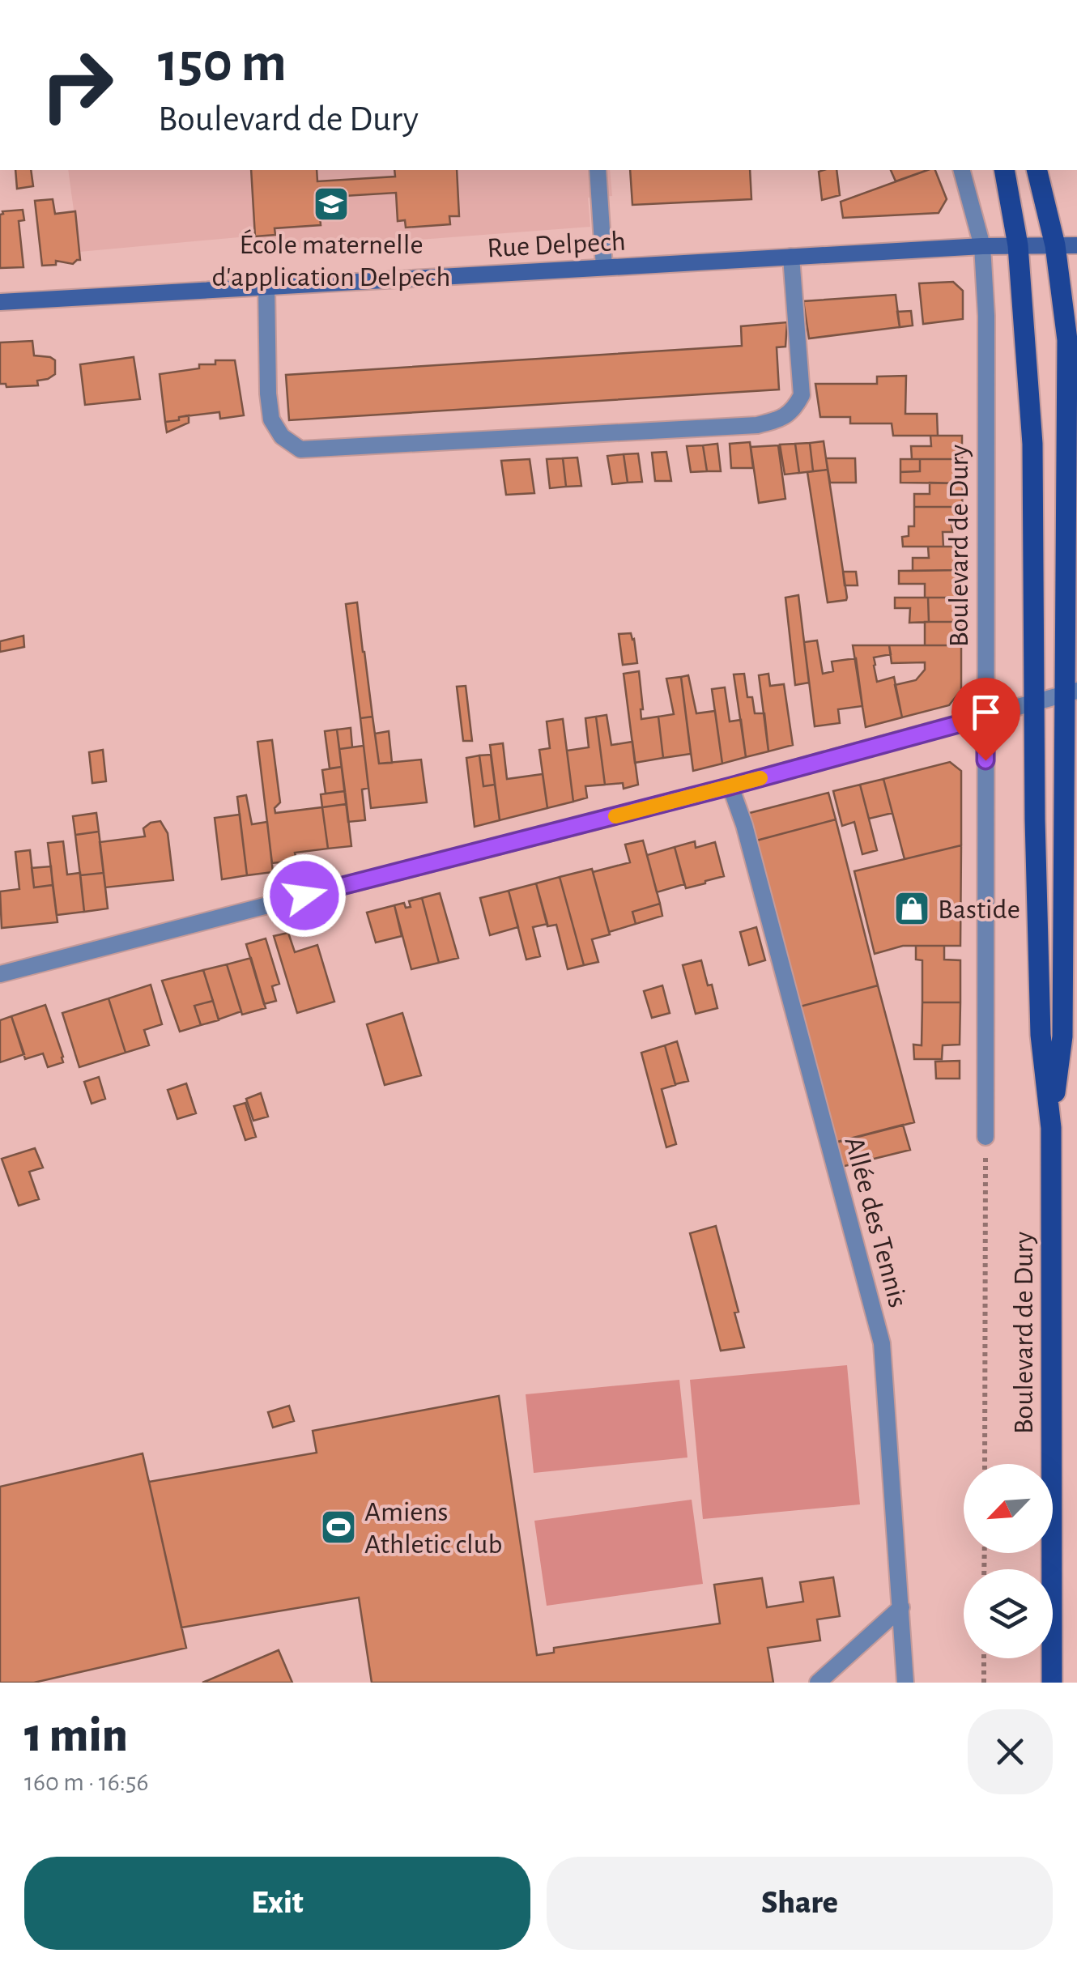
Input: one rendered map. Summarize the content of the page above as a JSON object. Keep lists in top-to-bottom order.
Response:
{
  "streets": {
    "main road": ["Boulevard de Dury"],
    "street": ["Rue Delpech", "Allée des Tennis"]
  },
  "crossings": [
    ["Rue Delpech", "Boulevard de Dury"]
  ],
  "places": {
    "school or university": ["École maternelle d'application Delpech"],
    "shop": ["Bastide"],
    "sports": ["Amiens Athletic club"]
  },
  "north": "bottom left",
  "page": {
    "turn": ["150 m", "Boulevard de Dury"],
    "heading": ["1 min", "160 m · 16:56"],
    "buttons": ["Exit", "Share"]
  }
}
